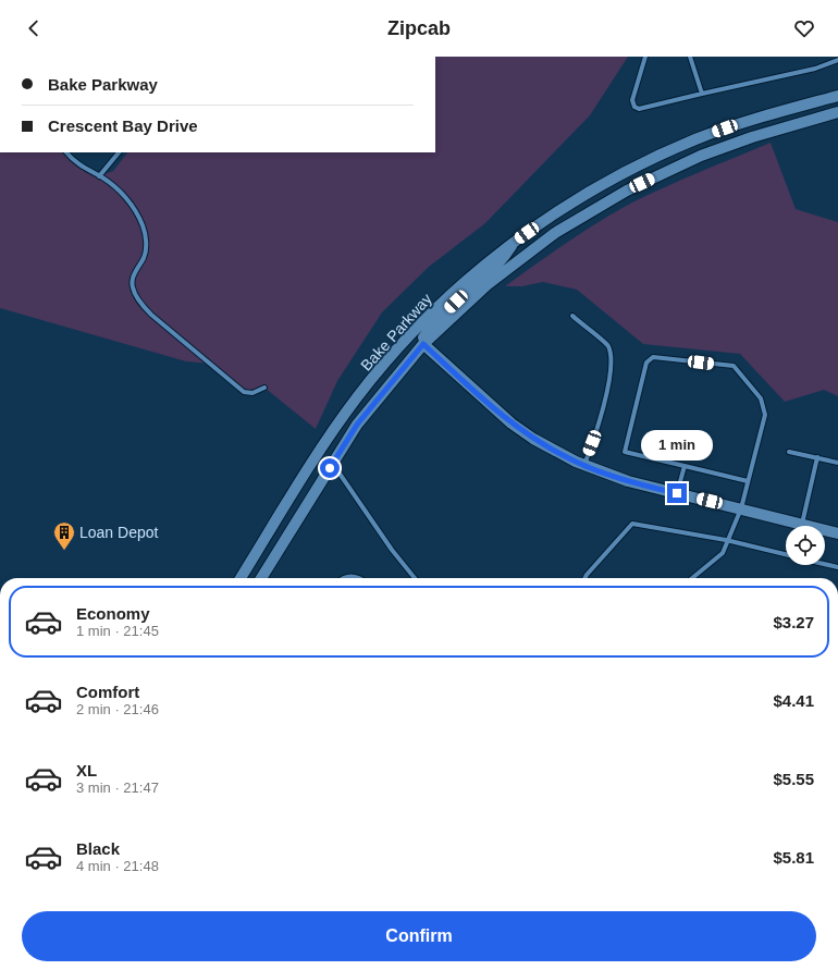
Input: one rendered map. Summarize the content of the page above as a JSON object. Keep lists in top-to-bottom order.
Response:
{
  "streets": {
    "main road": ["Bake Parkway"]
  },
  "places": {
    "building": ["Loan Depot"]
  },
  "page": {
    "header": "Zipcab",
    "banner": ["Bake Parkway", "Crescent Bay Drive"],
    "bubble": "1 min",
    "list": [
      {
        "name": "Economy",
        "note": "1 min · 21:45",
        "value": "$3.27"
      },
      {
        "name": "Comfort",
        "note": "2 min · 21:46",
        "value": "$4.41"
      },
      {
        "name": "XL",
        "note": "3 min · 21:47",
        "value": "$5.55"
      },
      {
        "name": "Black",
        "note": "4 min · 21:48",
        "value": "$5.81"
      }
    ],
    "buttons": "Confirm"
  }
}
